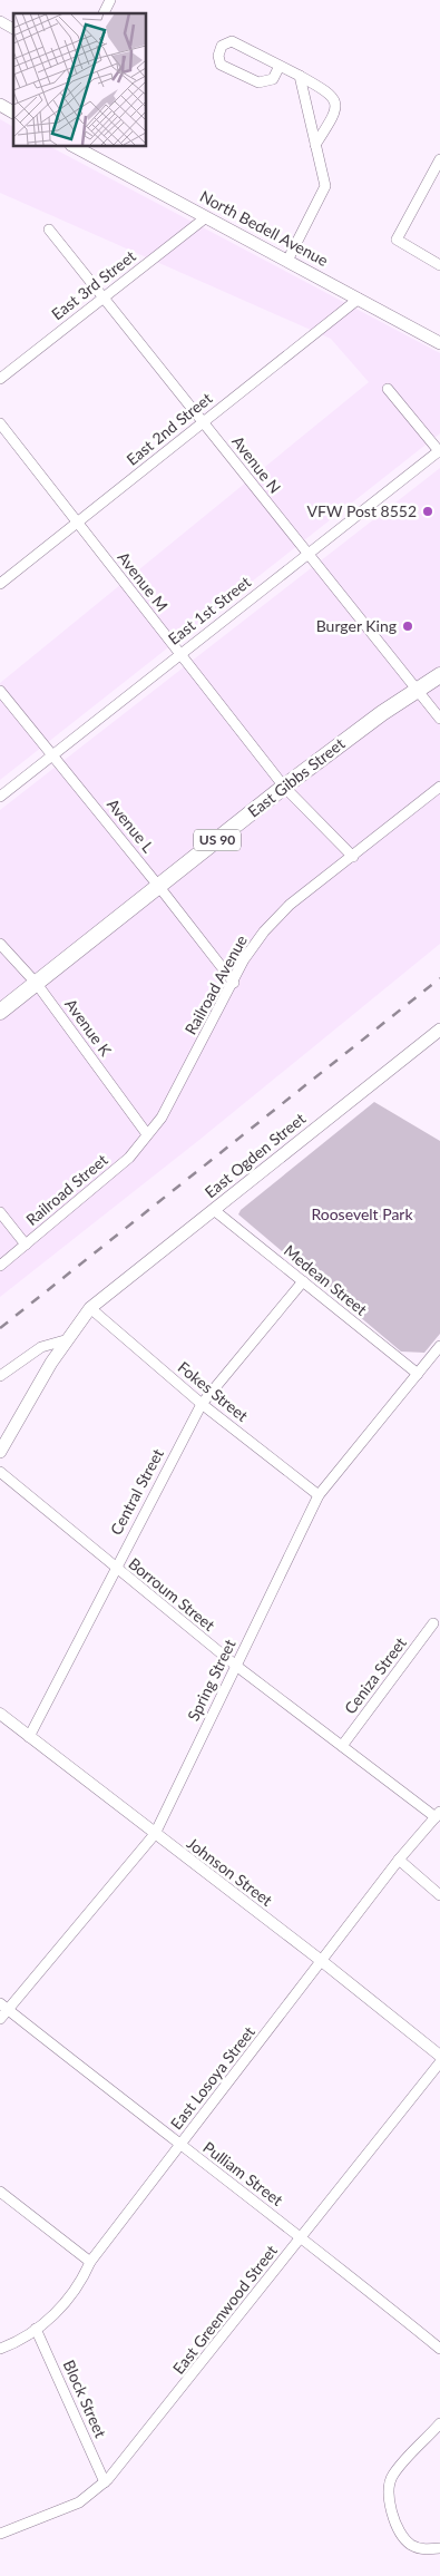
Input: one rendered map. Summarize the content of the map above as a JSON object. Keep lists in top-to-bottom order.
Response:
{
  "streets": {
    "highway": ["East Gibbs Street", "US 90"],
    "main road": ["North Bedell Avenue", "East Ogden Street"],
    "street": [
      "East 3rd Street",
      "East 2nd Street",
      "Avenue N",
      "Avenue M",
      "East 1st Street",
      "Avenue L",
      "Railroad Avenue",
      "Avenue K",
      "Railroad Street",
      "Medean Street",
      "Fokes Street",
      "Central Street",
      "Borroum Street",
      "Ceniza Street",
      "Spring Street",
      "Johnson Street",
      "East Losoya Street",
      "Pulliam Street",
      "East Greenwood Street",
      "Block Street"
    ]
  },
  "crossings": [
    ["North Bedell Avenue", "East 3rd Street"],
    ["North Bedell Avenue", "East 2nd Street"],
    ["East 3rd Street", "Avenue N"],
    ["East 2nd Street", "Avenue N"],
    ["East 2nd Street", "Avenue M"],
    ["Avenue N", "East 1st Street"],
    ["Avenue N", "East Gibbs Street"],
    ["Avenue M", "East 1st Street"],
    ["Avenue M", "East Gibbs Street"],
    ["Avenue M", "Railroad Avenue"],
    ["East 1st Street", "Avenue L"],
    ["East Gibbs Street", "Avenue L"],
    ["East Gibbs Street", "Avenue K"],
    ["Avenue L", "Railroad Avenue"],
    ["Railroad Avenue", "Avenue K"],
    ["Railroad Avenue", "Railroad Street"],
    ["Avenue K", "Railroad Street"],
    ["East Ogden Street", "Medean Street"],
    ["East Ogden Street", "Fokes Street"],
    ["Medean Street", "Central Street"],
    ["Medean Street", "Spring Street"],
    ["Fokes Street", "Central Street"],
    ["Fokes Street", "Spring Street"],
    ["Central Street", "Borroum Street"],
    ["Central Street", "Johnson Street"],
    ["Borroum Street", "Ceniza Street"],
    ["Borroum Street", "Spring Street"],
    ["Borroum Street", "East Losoya Street"],
    ["Spring Street", "Johnson Street"],
    ["Spring Street", "Pulliam Street"],
    ["Johnson Street", "East Losoya Street"],
    ["East Losoya Street", "Pulliam Street"],
    ["East Losoya Street", "Block Street"],
    ["Pulliam Street", "East Greenwood Street"],
    ["East Greenwood Street", "Block Street"]
  ],
  "parks": ["Roosevelt Park"],
  "places": ["VFW Post 8552", "Burger King"]
}
